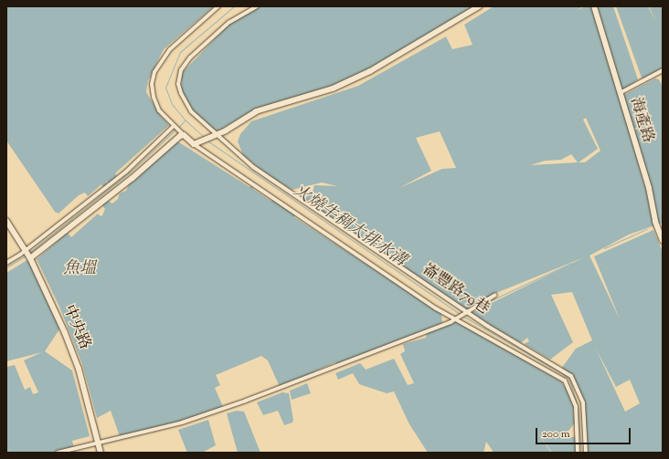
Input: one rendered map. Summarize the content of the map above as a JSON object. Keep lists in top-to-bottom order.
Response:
{
  "streets": {
    "street": ["海產路", "崙豐路79巷", "中央路"]
  },
  "water": ["火燒牛稠大排水溝", "魚塭"],
  "scale_bar": "200 m"
}
